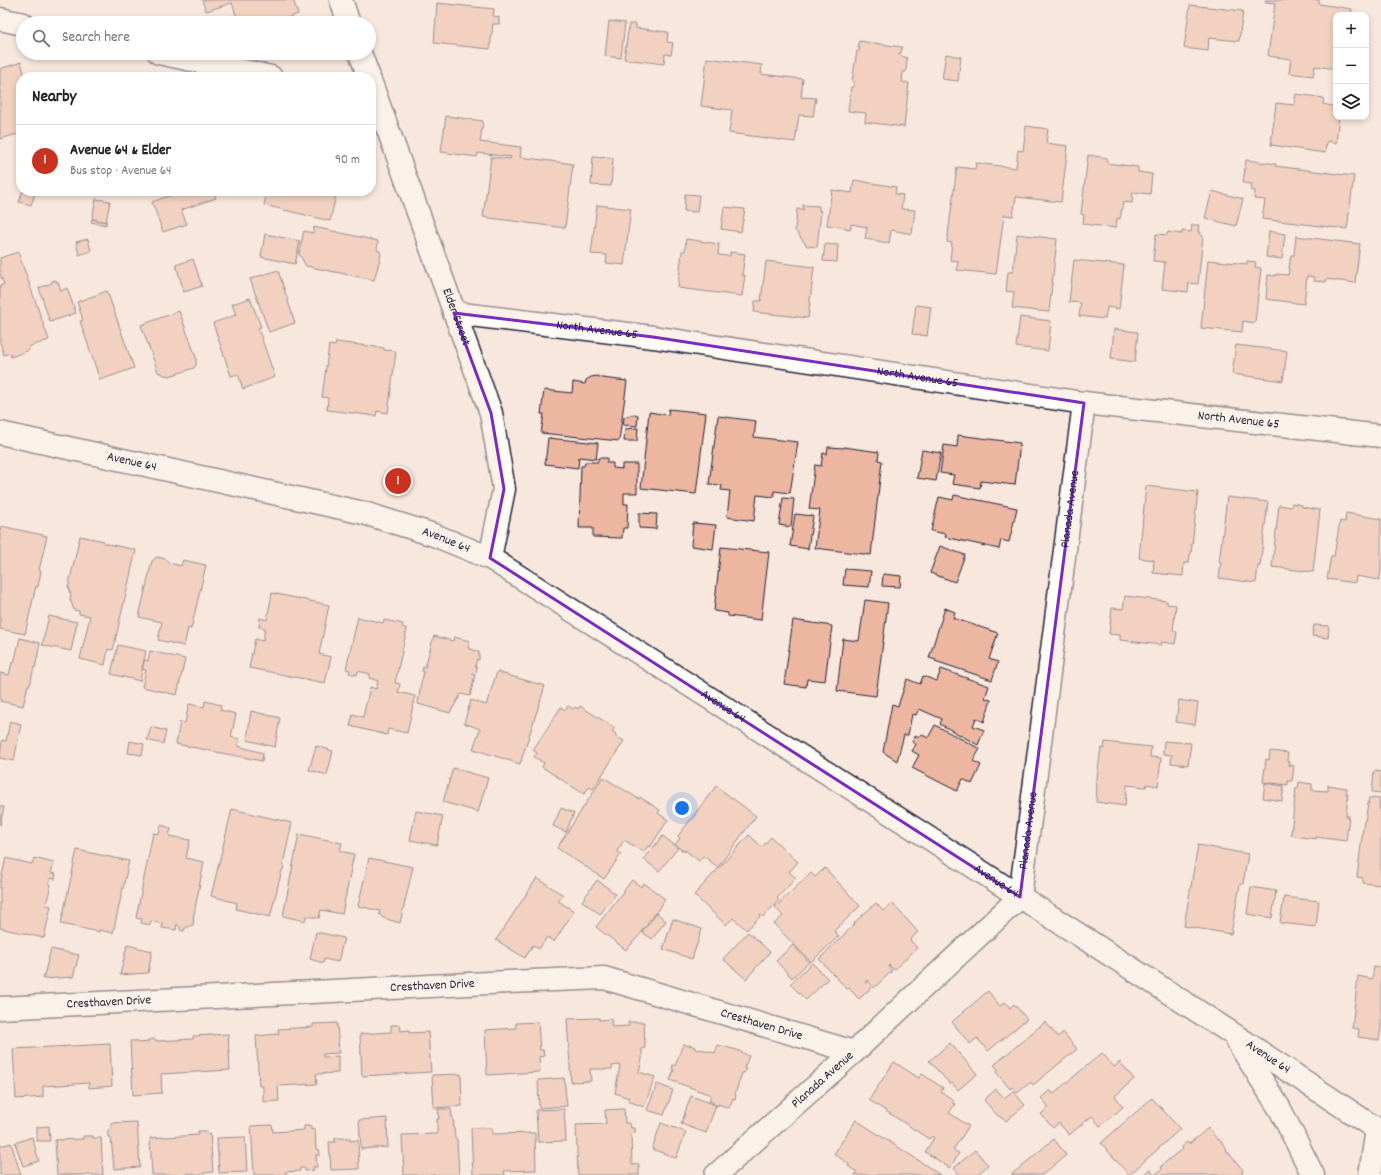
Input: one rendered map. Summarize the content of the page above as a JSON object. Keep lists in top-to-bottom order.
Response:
{
  "streets": {
    "street": [
      "Elder Street",
      "North Avenue 65",
      "Avenue 64",
      "Planada Avenue",
      "Cresthaven Drive"
    ]
  },
  "crossings": [
    ["Elder Street", "North Avenue 65"],
    ["Elder Street", "Avenue 64"],
    ["North Avenue 65", "Planada Avenue"],
    ["Avenue 64", "Planada Avenue"],
    ["Planada Avenue", "Cresthaven Drive"]
  ],
  "page": {
    "map_buttons": ["+", "−"],
    "search": "Search here",
    "heading": "Nearby",
    "list": [
      {
        "mark": "1",
        "name": "Avenue 64 & Elder",
        "note": "Bus stop · Avenue 64",
        "value": "90 m"
      }
    ],
    "pins": "1"
  }
}
